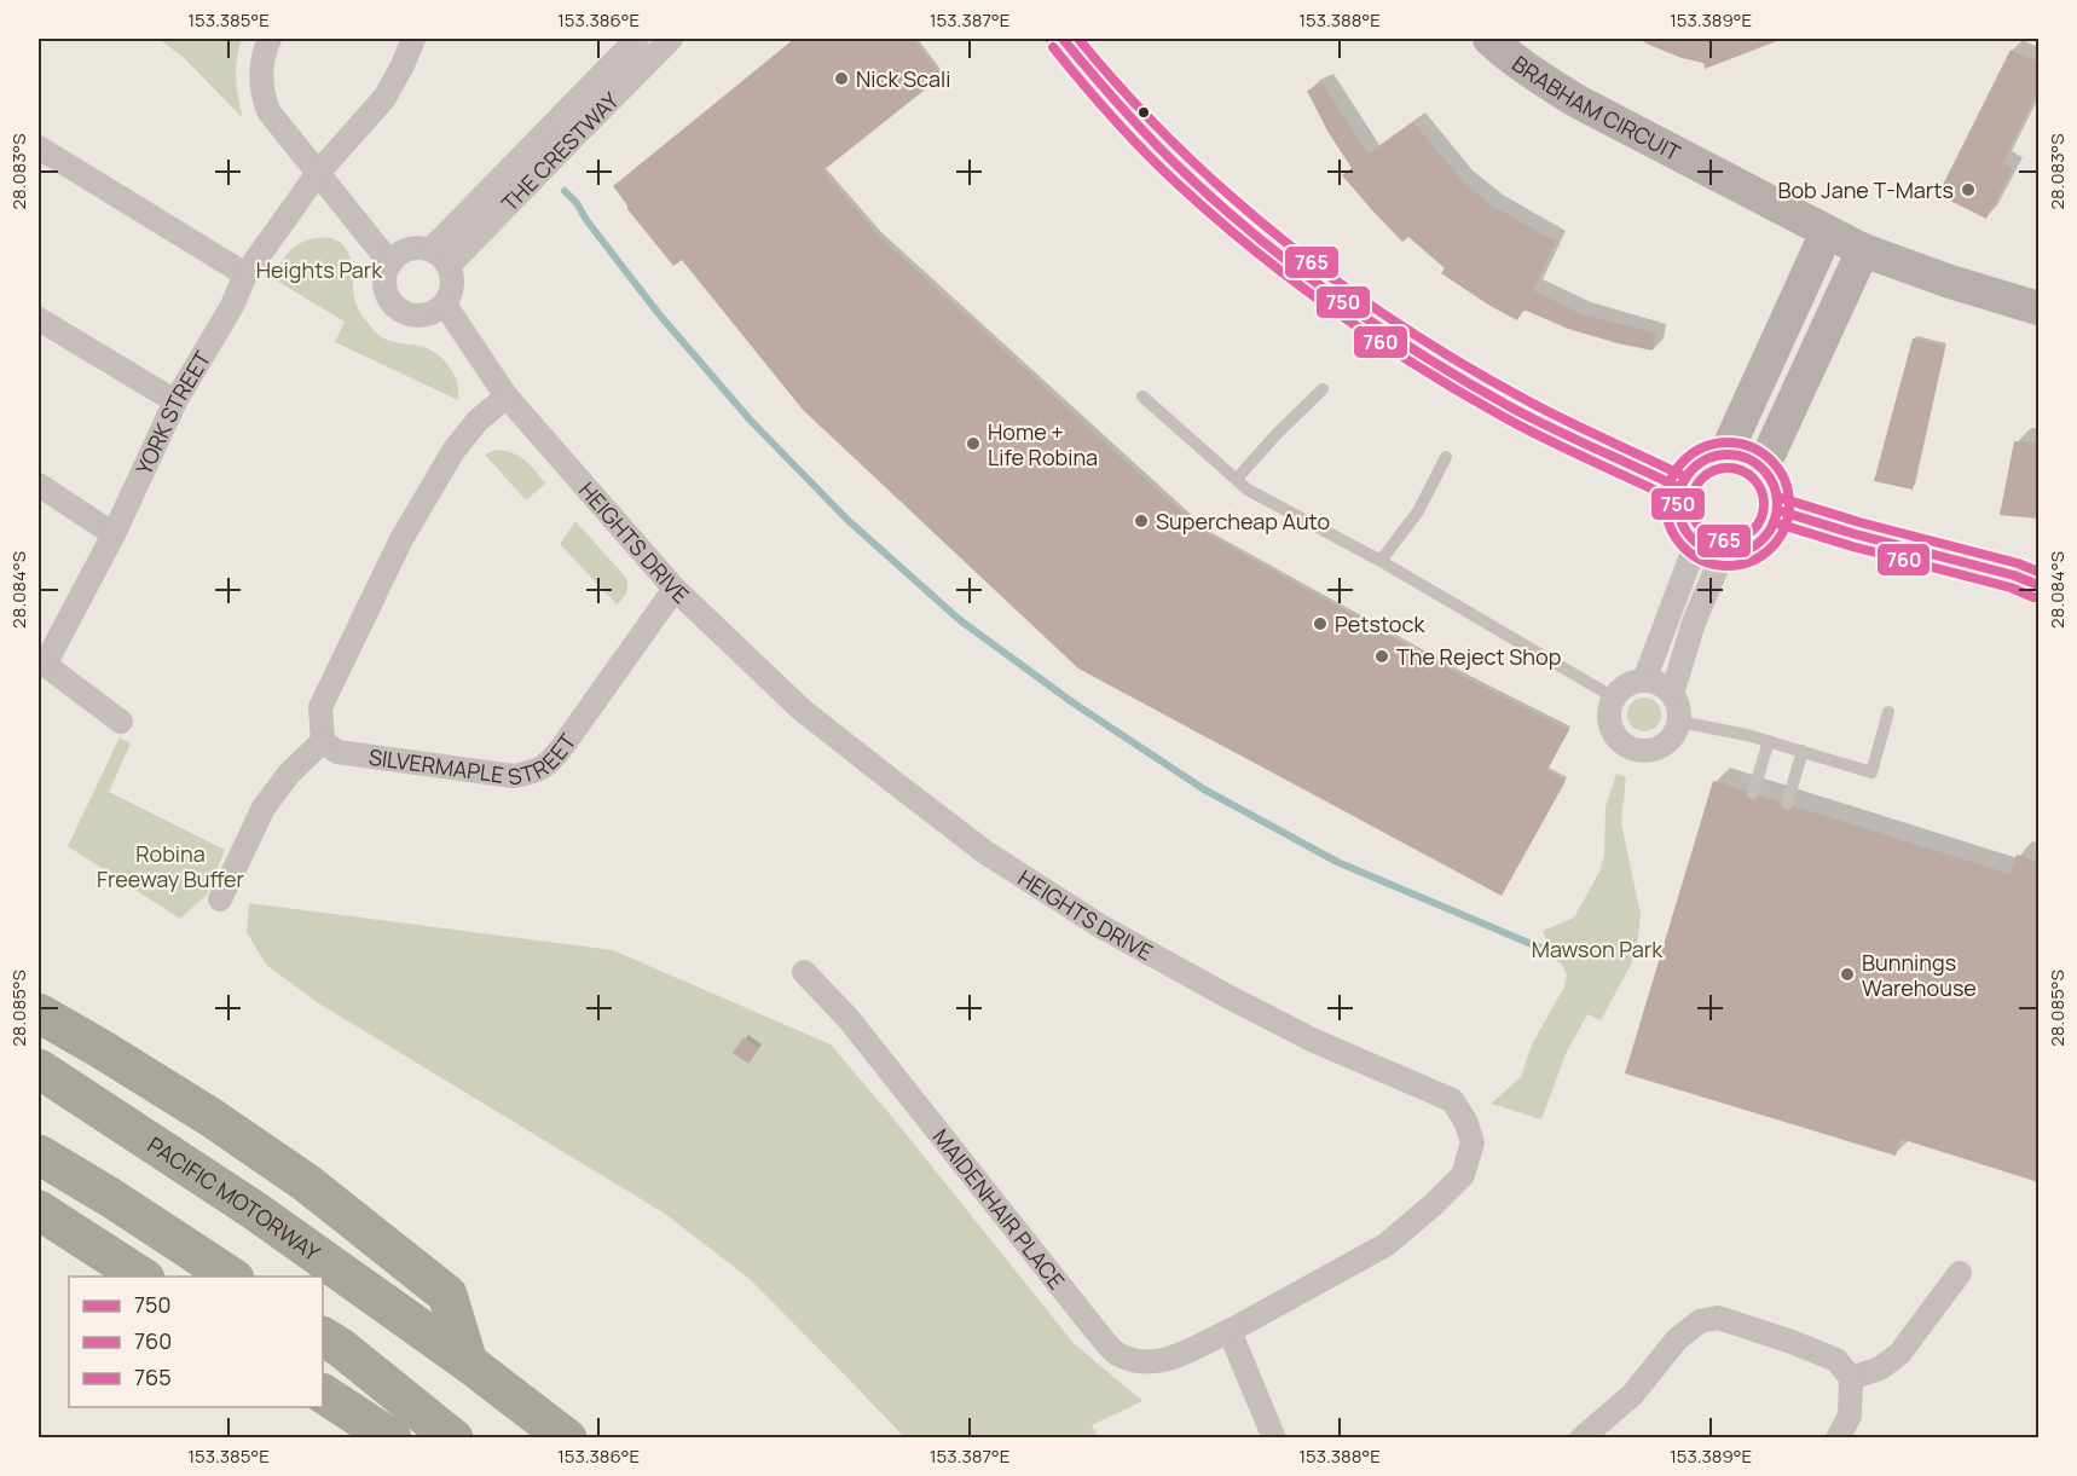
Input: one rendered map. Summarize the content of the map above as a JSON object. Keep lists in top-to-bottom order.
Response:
{
  "streets": {
    "highway": ["PACIFIC MOTORWAY"],
    "street": [
      "BRABHAM CIRCUIT",
      "THE CRESTWAY",
      "YORK STREET",
      "HEIGHTS DRIVE",
      "SILVERMAPLE STREET",
      "MAIDENHAIR PLACE"
    ]
  },
  "crossings": [
    ["THE CRESTWAY", "HEIGHTS DRIVE"],
    ["HEIGHTS DRIVE", "SILVERMAPLE STREET"],
    ["HEIGHTS DRIVE", "MAIDENHAIR PLACE"]
  ],
  "parks": ["Heights Park", "Robina Freeway Buffer", "Mawson Park"],
  "places": [
    "Nick Scali",
    "Bob Jane T-Marts",
    "Home + Life Robina",
    "Supercheap Auto",
    "Petstock",
    "The Reject Shop",
    "Bunnings Warehouse"
  ],
  "lines": ["transit line 750", "transit line 765", "transit line 760"],
  "legend": ["750", "760", "765"],
  "coordinates": [
    "153.385°E",
    "153.386°E",
    "153.387°E",
    "153.388°E",
    "153.389°E",
    "28.083°S",
    "28.084°S",
    "28.085°S"
  ]
}
